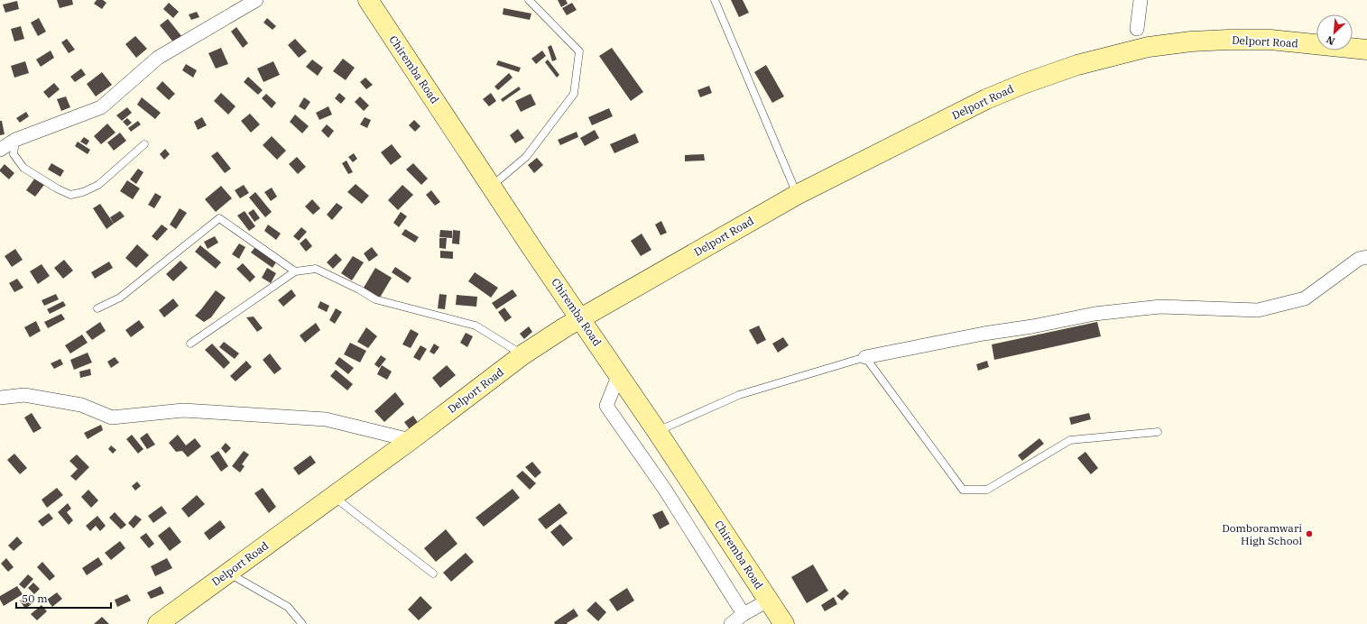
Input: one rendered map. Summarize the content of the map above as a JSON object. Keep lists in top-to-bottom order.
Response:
{
  "streets": {
    "main road": ["Delport Road", "Chiremba Road"]
  },
  "crossings": [
    ["Delport Road", "Chiremba Road"]
  ],
  "places": ["Domboramwari High School"],
  "scale_bar": "50 m",
  "north": "bottom left"
}
